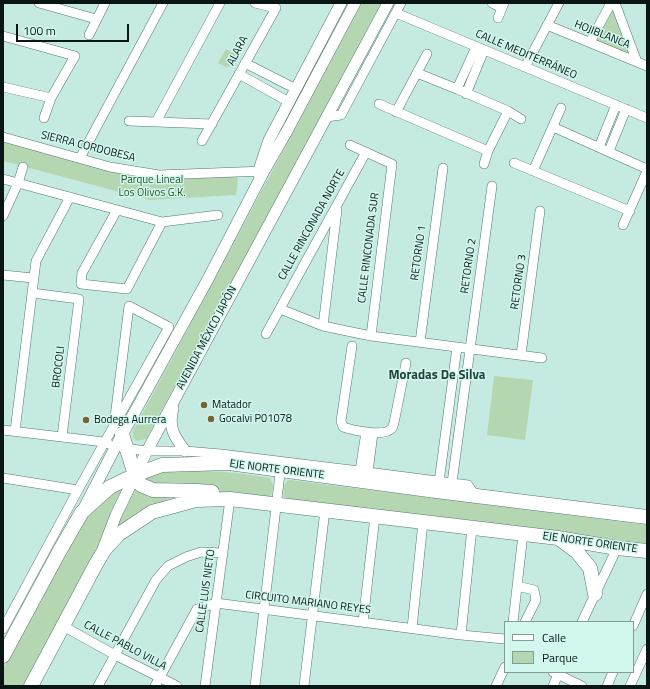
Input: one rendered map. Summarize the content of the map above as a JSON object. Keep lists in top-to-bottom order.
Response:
{
  "streets": {
    "main road": ["EJE NORTE ORIENTE"],
    "street": [
      "HOJIBLANCA",
      "ALARA",
      "CALLE MEDITERRÁNEO",
      "SIERRA CORDOBESA",
      "CALLE RINCONADA NORTE",
      "CALLE RINCONADA SUR",
      "RETORNO 1",
      "RETORNO 2",
      "RETORNO 3",
      "AVENIDA MÉXICO JAPÓN",
      "BROCOLI",
      "CALLE LUIS NIETO",
      "CIRCUITO MARIANO REYES",
      "CALLE PABLO VILLA"
    ]
  },
  "crossings": [
    ["CALLE RINCONADA NORTE", "CALLE RINCONADA SUR"],
    ["AVENIDA MÉXICO JAPÓN", "EJE NORTE ORIENTE"],
    ["EJE NORTE ORIENTE", "CALLE LUIS NIETO"],
    ["EJE NORTE ORIENTE", "CALLE PABLO VILLA"],
    ["CALLE LUIS NIETO", "CIRCUITO MARIANO REYES"],
    ["CIRCUITO MARIANO REYES", "CALLE PABLO VILLA"]
  ],
  "districts": ["Moradas De Silva"],
  "parks": ["Parque Lineal Los Olivos G.K."],
  "places": ["Matador", "Gocalvi P01078", "Bodega Aurrera"],
  "legend": ["Calle", "Parque"],
  "scale_bar": "100 m"
}
